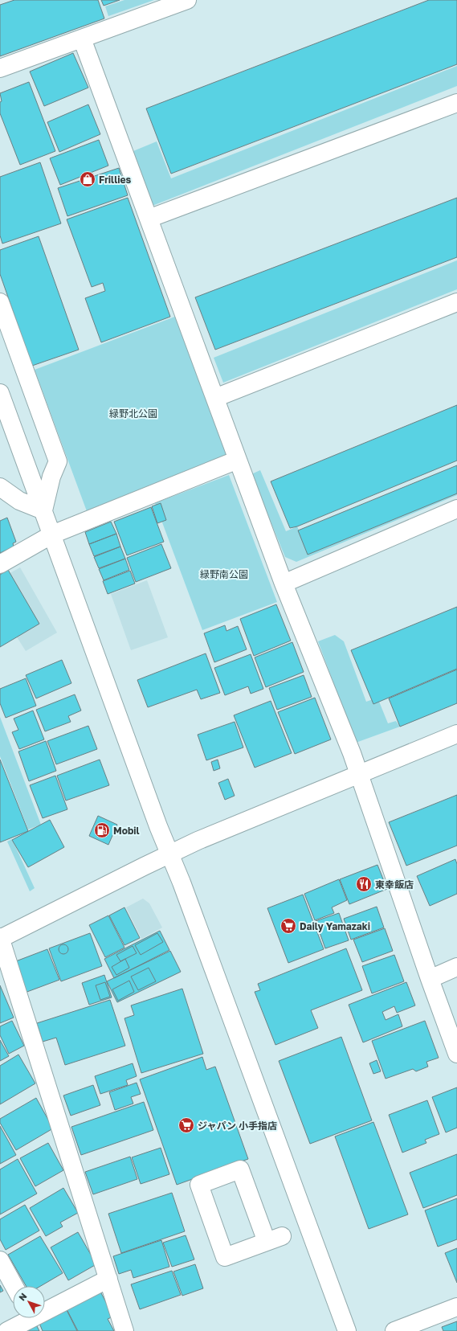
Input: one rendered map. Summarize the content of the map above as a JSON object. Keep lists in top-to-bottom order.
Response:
{
  "parks": ["緑野北公園", "緑野南公園"],
  "places": {
    "shop": ["Frillies"],
    "fuel station": ["Mobil"],
    "restaurant": ["東幸飯店"],
    "supermarket": ["Daily Yamazaki", "ジャパン 小手指店"]
  },
  "north": "top left"
}
